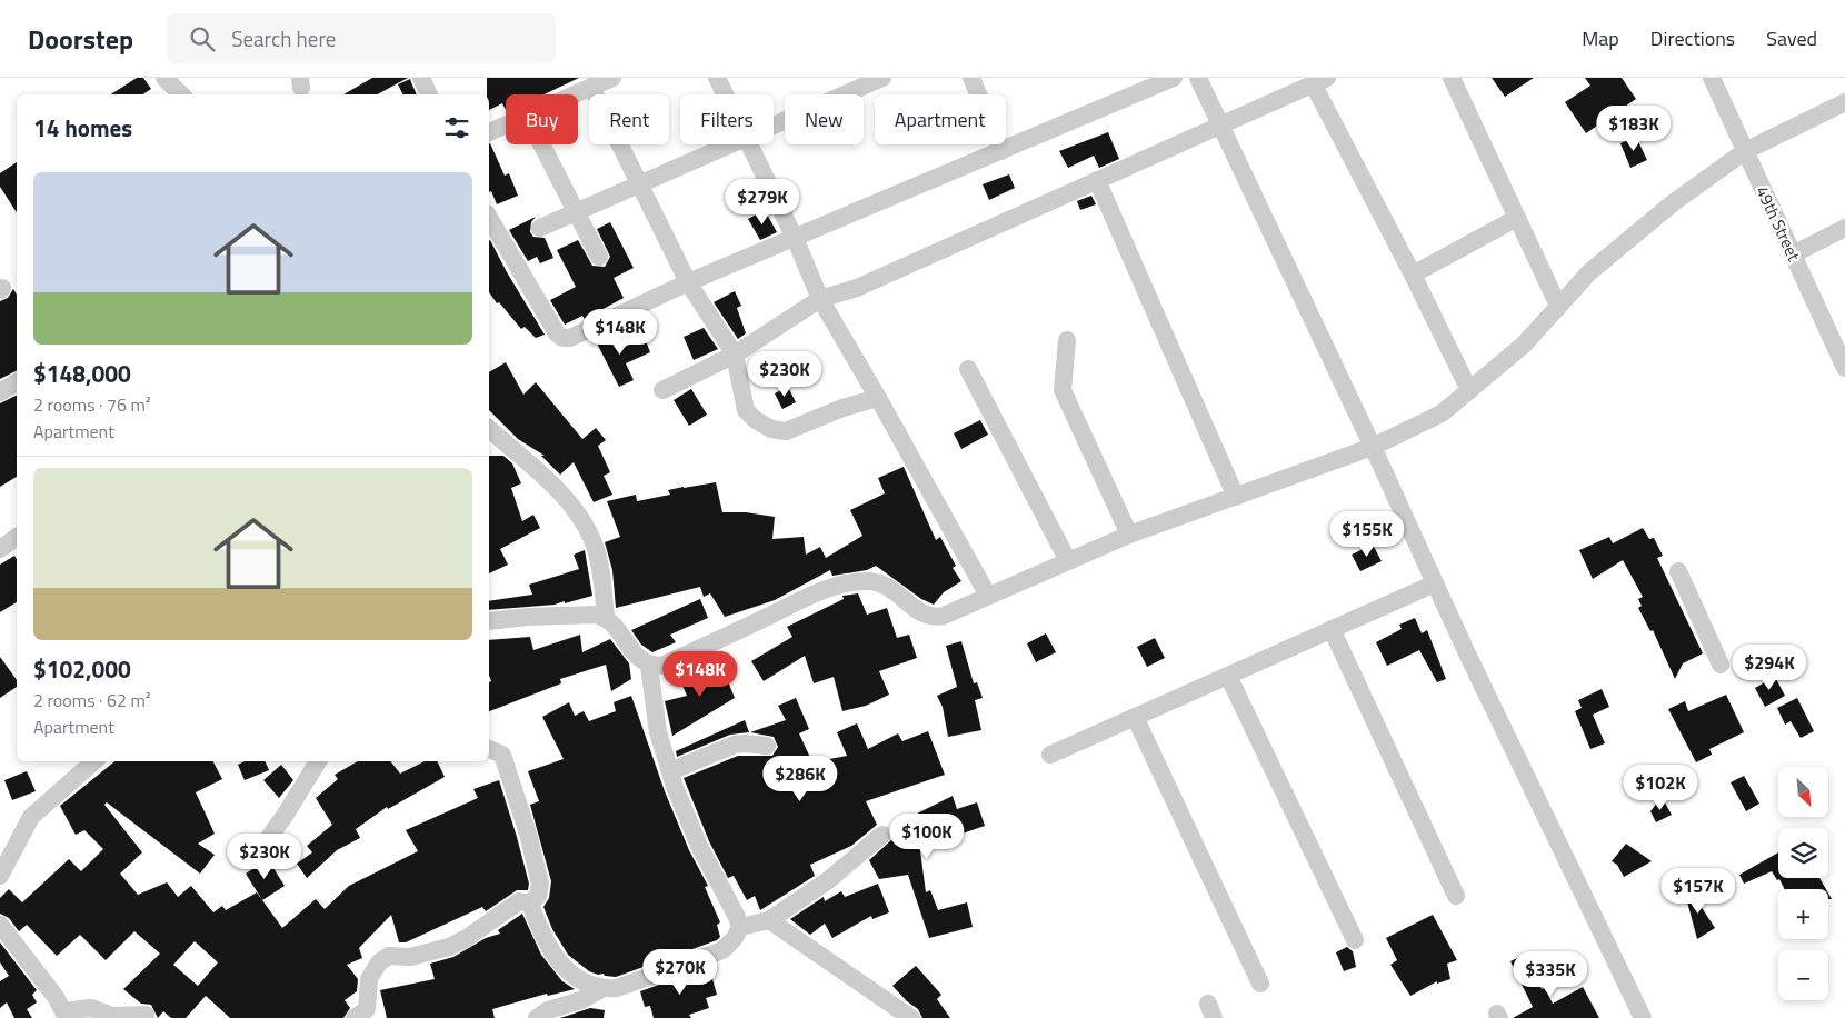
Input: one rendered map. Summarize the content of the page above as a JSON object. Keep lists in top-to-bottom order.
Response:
{
  "streets": {
    "street": ["49th Street"]
  },
  "north": "bottom right",
  "page": {
    "header": "Doorstep",
    "search": "Search here",
    "nav": ["Map", "Directions", "Saved"],
    "chip": [
      "Buy",
      "Rent",
      "Filters",
      "New",
      "Apartment"
    ],
    "heading": "14 homes",
    "price": [
      "$183K",
      "$279K",
      "$148K",
      "$230K",
      "$155K",
      "$294K",
      "$148K",
      "$286K",
      "$102K",
      "$100K",
      "$230K",
      "$157K",
      "$270K",
      "$335K"
    ],
    "list": [
      {
        "name": "$148,000",
        "note": "2 rooms · 76 m² · Apartment"
      },
      {
        "name": "$102,000",
        "note": "2 rooms · 62 m² · Apartment"
      }
    ],
    "map_buttons": ["+", "−"]
  }
}
